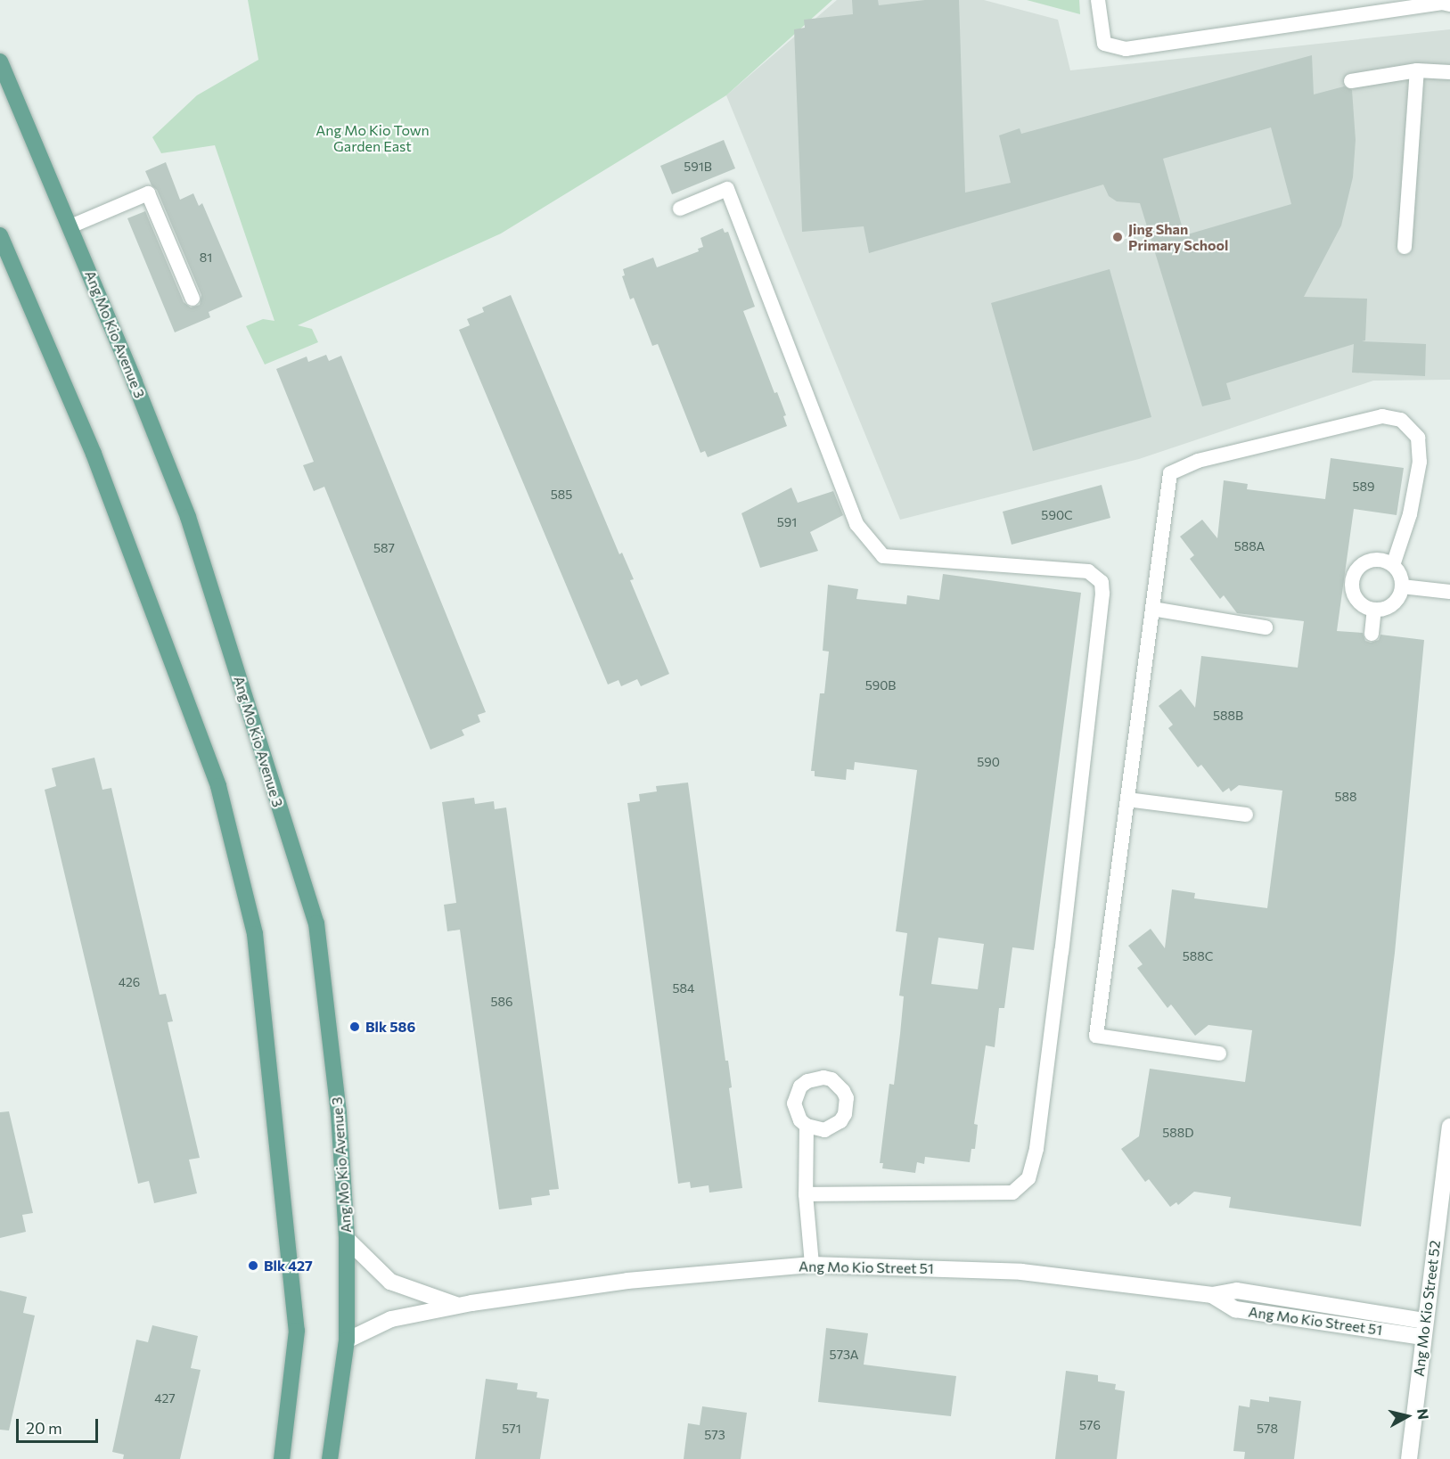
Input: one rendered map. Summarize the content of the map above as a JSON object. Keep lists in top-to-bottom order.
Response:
{
  "streets": {
    "main road": ["Ang Mo Kio Avenue 3"],
    "street": ["Ang Mo Kio Street 51", "Ang Mo Kio Street 52"]
  },
  "crossings": [
    ["Ang Mo Kio Avenue 3", "Ang Mo Kio Street 51"],
    ["Ang Mo Kio Street 51", "Ang Mo Kio Street 52"]
  ],
  "parks": ["Ang Mo Kio Town Garden East"],
  "places": ["Jing Shan Primary School", "Blk 586", "Blk 427"],
  "house_numbers": [
    "591B",
    "81",
    "589",
    "585",
    "590C",
    "591",
    "588A",
    "587",
    "590B",
    "588B",
    "590",
    "588",
    "588C",
    "426",
    "584",
    "586",
    "588D",
    "573A",
    "427",
    "576",
    "571",
    "578",
    "573"
  ],
  "scale_bar": "20 m",
  "north": "right"
}
